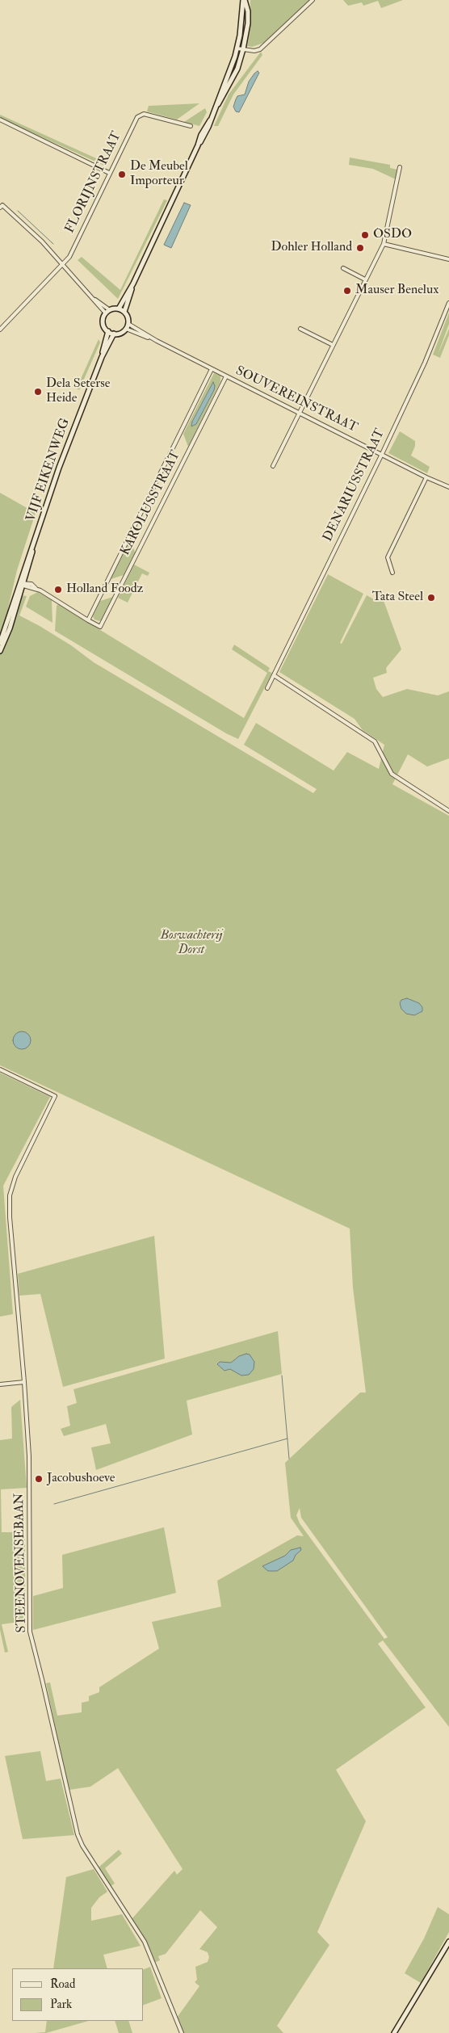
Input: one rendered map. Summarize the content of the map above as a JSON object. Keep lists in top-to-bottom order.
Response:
{
  "streets": {
    "main road": ["VIJF EIKENWEG"],
    "street": [
      "FLORIJNSTRAAT",
      "SOUVEREINSTRAAT",
      "DENARIUSSTRAAT",
      "KAROLUSSTRAAT",
      "STEENOVENSEBAAN"
    ]
  },
  "crossings": [
    ["SOUVEREINSTRAAT", "VIJF EIKENWEG"],
    ["SOUVEREINSTRAAT", "DENARIUSSTRAAT"],
    ["SOUVEREINSTRAAT", "KAROLUSSTRAAT"],
    ["VIJF EIKENWEG", "KAROLUSSTRAAT"]
  ],
  "parks": ["Boswachterij Dorst"],
  "places": [
    "De Meubel Importeur",
    "OSDO",
    "Dohler Holland",
    "Mauser Benelux",
    "Dela Seterse Heide",
    "Holland Foodz",
    "Tata Steel",
    "Jacobushoeve"
  ],
  "legend": ["Road", "Park"]
}
